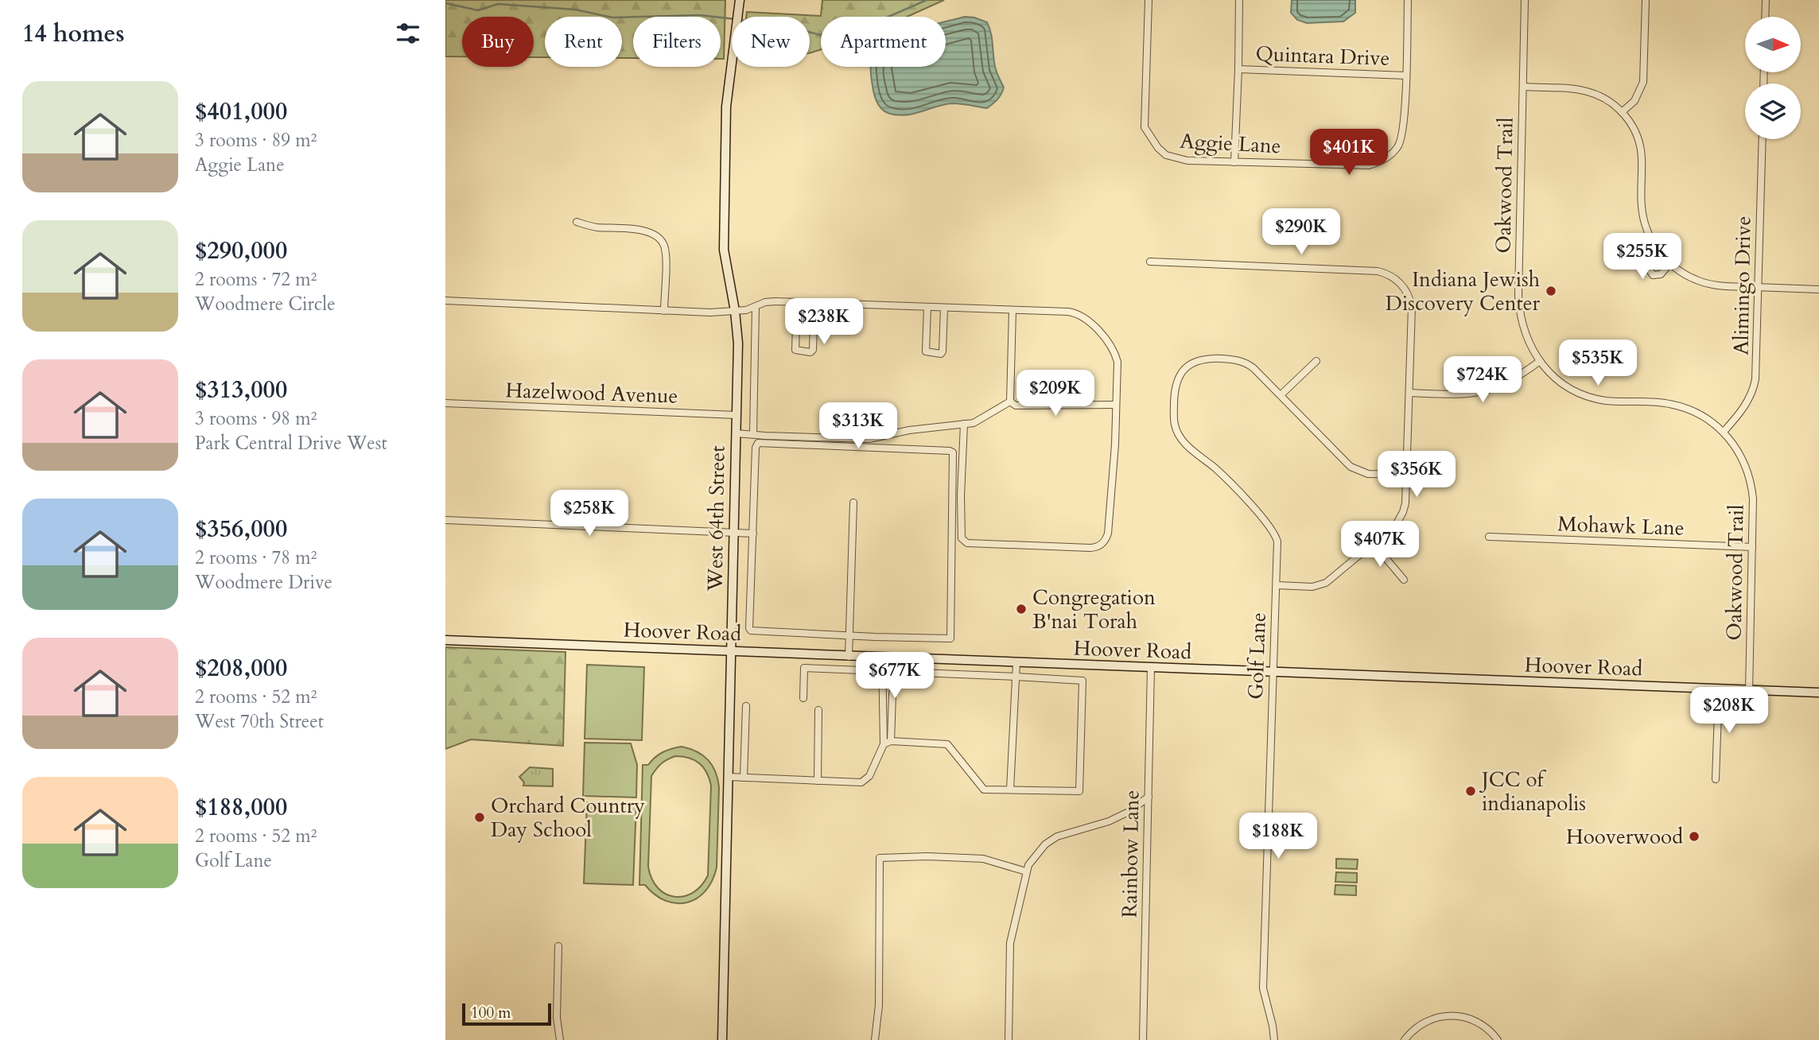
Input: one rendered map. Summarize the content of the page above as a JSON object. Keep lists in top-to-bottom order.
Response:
{
  "streets": {
    "street": [
      "Quintara Drive",
      "Aggie Lane",
      "Oakwood Trail",
      "Alimingo Drive",
      "Hazelwood Avenue",
      "West 64th Street",
      "Mohawk Lane",
      "Hoover Road",
      "Golf Lane",
      "Rainbow Lane"
    ]
  },
  "crossings": [
    ["Quintara Drive", "Aggie Lane"],
    ["Oakwood Trail", "Alimingo Drive"],
    ["Oakwood Trail", "Mohawk Lane"],
    ["Oakwood Trail", "Hoover Road"],
    ["Hazelwood Avenue", "West 64th Street"],
    ["West 64th Street", "Hoover Road"],
    ["Hoover Road", "Golf Lane"],
    ["Hoover Road", "Rainbow Lane"]
  ],
  "places": [
    "Indiana Jewish Discovery Center",
    "Congregation B'nai Torah",
    "JCC of indianapolis",
    "Orchard Country Day School",
    "Hooverwood"
  ],
  "scale_bar": "100 m",
  "north": "right",
  "page": {
    "heading": "14 homes",
    "chip": [
      "Buy",
      "Rent",
      "Filters",
      "New",
      "Apartment"
    ],
    "list": [
      {
        "name": "$401,000",
        "note": "3 rooms · 89 m² · Aggie Lane"
      },
      {
        "name": "$290,000",
        "note": "2 rooms · 72 m² · Woodmere Circle"
      },
      {
        "name": "$313,000",
        "note": "3 rooms · 98 m² · Park Central Drive West"
      },
      {
        "name": "$356,000",
        "note": "2 rooms · 78 m² · Woodmere Drive"
      },
      {
        "name": "$208,000",
        "note": "2 rooms · 52 m² · West 70th Street"
      },
      {
        "name": "$188,000",
        "note": "2 rooms · 52 m² · Golf Lane"
      }
    ],
    "price": [
      "$401K",
      "$290K",
      "$255K",
      "$238K",
      "$535K",
      "$724K",
      "$209K",
      "$313K",
      "$356K",
      "$258K",
      "$407K",
      "$677K",
      "$208K",
      "$188K"
    ],
    "scale": "100 m"
  }
}
